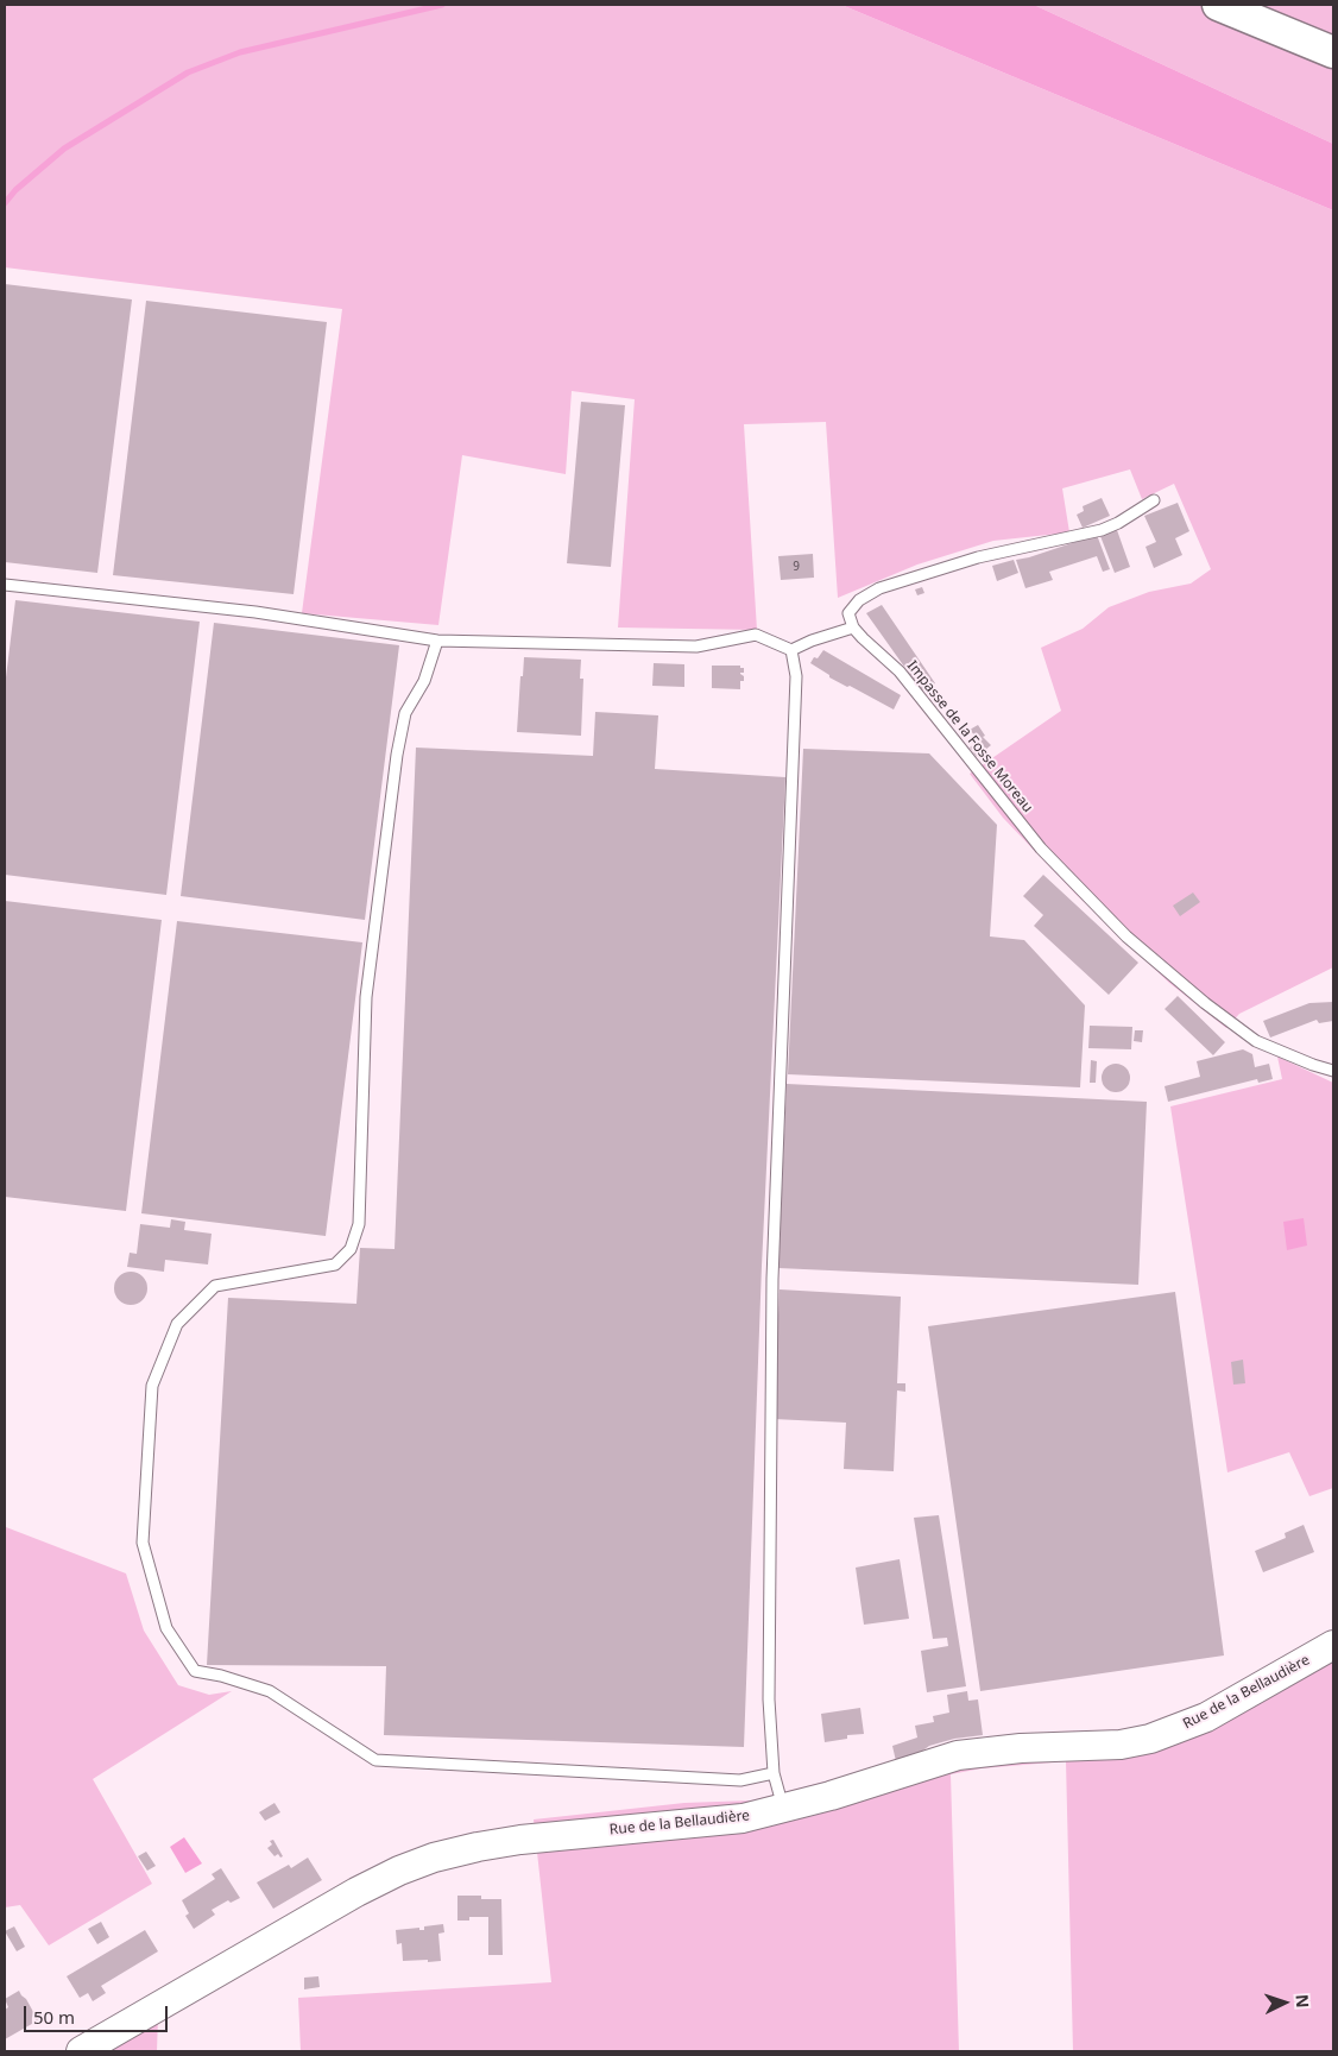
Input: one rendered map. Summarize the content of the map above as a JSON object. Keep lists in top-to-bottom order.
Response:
{
  "streets": {
    "street": ["Rue de la Bellaudière"],
    "lane": ["Impasse de la Fosse Moreau"]
  },
  "house_numbers": ["9"],
  "scale_bar": "50 m",
  "north": "right"
}
